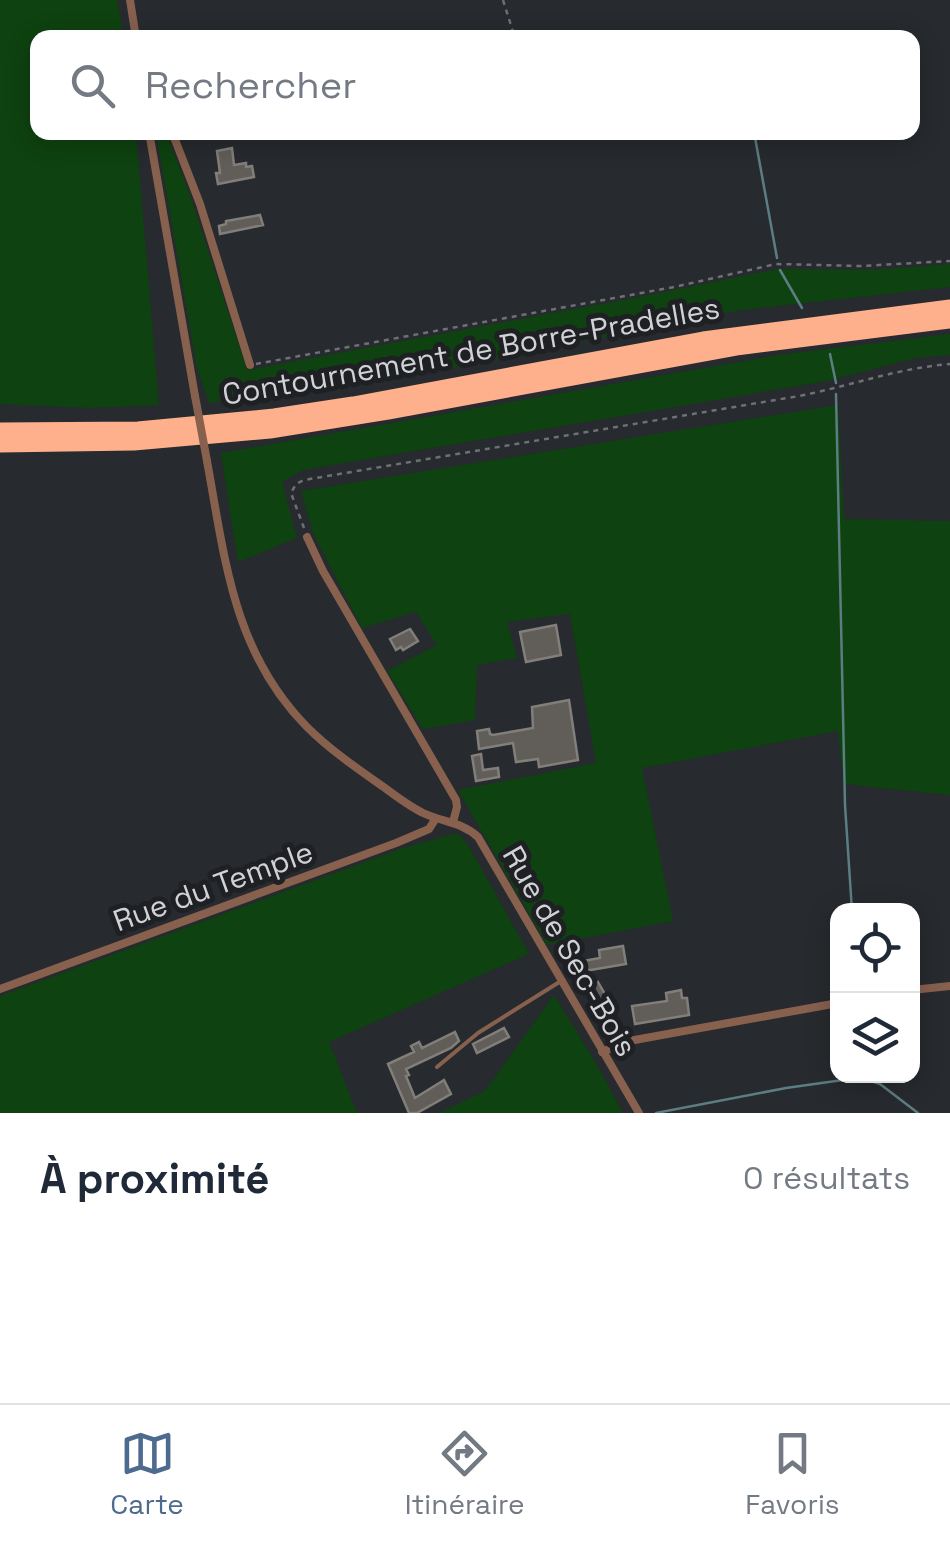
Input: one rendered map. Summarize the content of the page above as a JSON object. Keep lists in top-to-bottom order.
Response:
{
  "streets": {
    "highway": ["Contournement de Borre-Pradelles"],
    "street": ["Rue du Temple", "Rue de Sec-Bois"]
  },
  "crossings": [
    ["Rue du Temple", "Rue de Sec-Bois"]
  ],
  "page": {
    "search": "Rechercher",
    "heading": ["À proximité", "0 résultats"],
    "nav": ["Carte", "Itinéraire", "Favoris"]
  }
}
